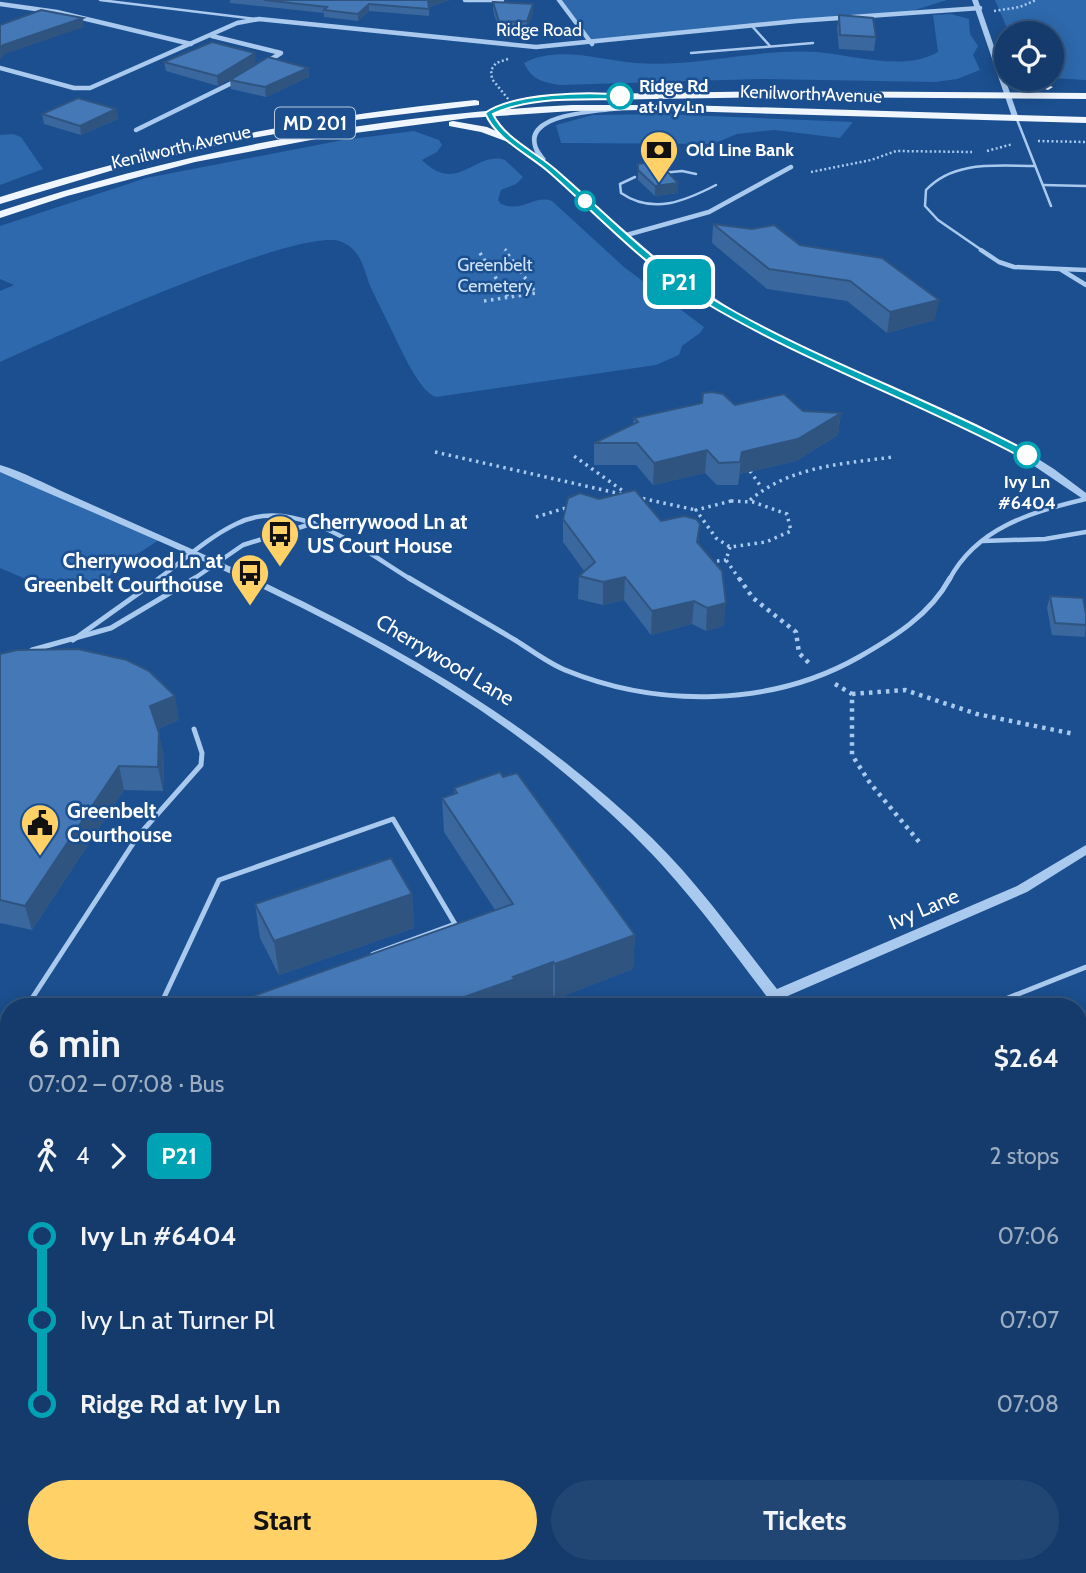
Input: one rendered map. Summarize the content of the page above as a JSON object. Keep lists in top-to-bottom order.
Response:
{
  "streets": {
    "main road": ["Kenilworth Avenue", "MD 201"],
    "street": ["Ridge Road", "Cherrywood Lane", "Ivy Lane"]
  },
  "parks": ["Greenbelt Cemetery"],
  "places": {
    "other": ["Ridge Rd at Ivy Ln", "Ivy Ln #6404"],
    "bank": ["Old Line Bank"],
    "bus stop": ["Cherrywood Ln at US Court House", "Cherrywood Ln at Greenbelt Courthouse"],
    "public building": ["Greenbelt Courthouse"]
  },
  "lines": ["bus line P21"],
  "page": {
    "on_map": "P21",
    "heading": ["6 min", "07:02 – 07:08 · Bus", "$2.64"],
    "legs": ["4", "P21", "2 stops"],
    "list": [
      {
        "name": "Ivy Ln #6404",
        "value": "07:06"
      },
      {
        "name": "Ivy Ln at Turner Pl",
        "value": "07:07"
      },
      {
        "name": "Ridge Rd at Ivy Ln",
        "value": "07:08"
      }
    ],
    "buttons": ["Start", "Tickets"]
  }
}
